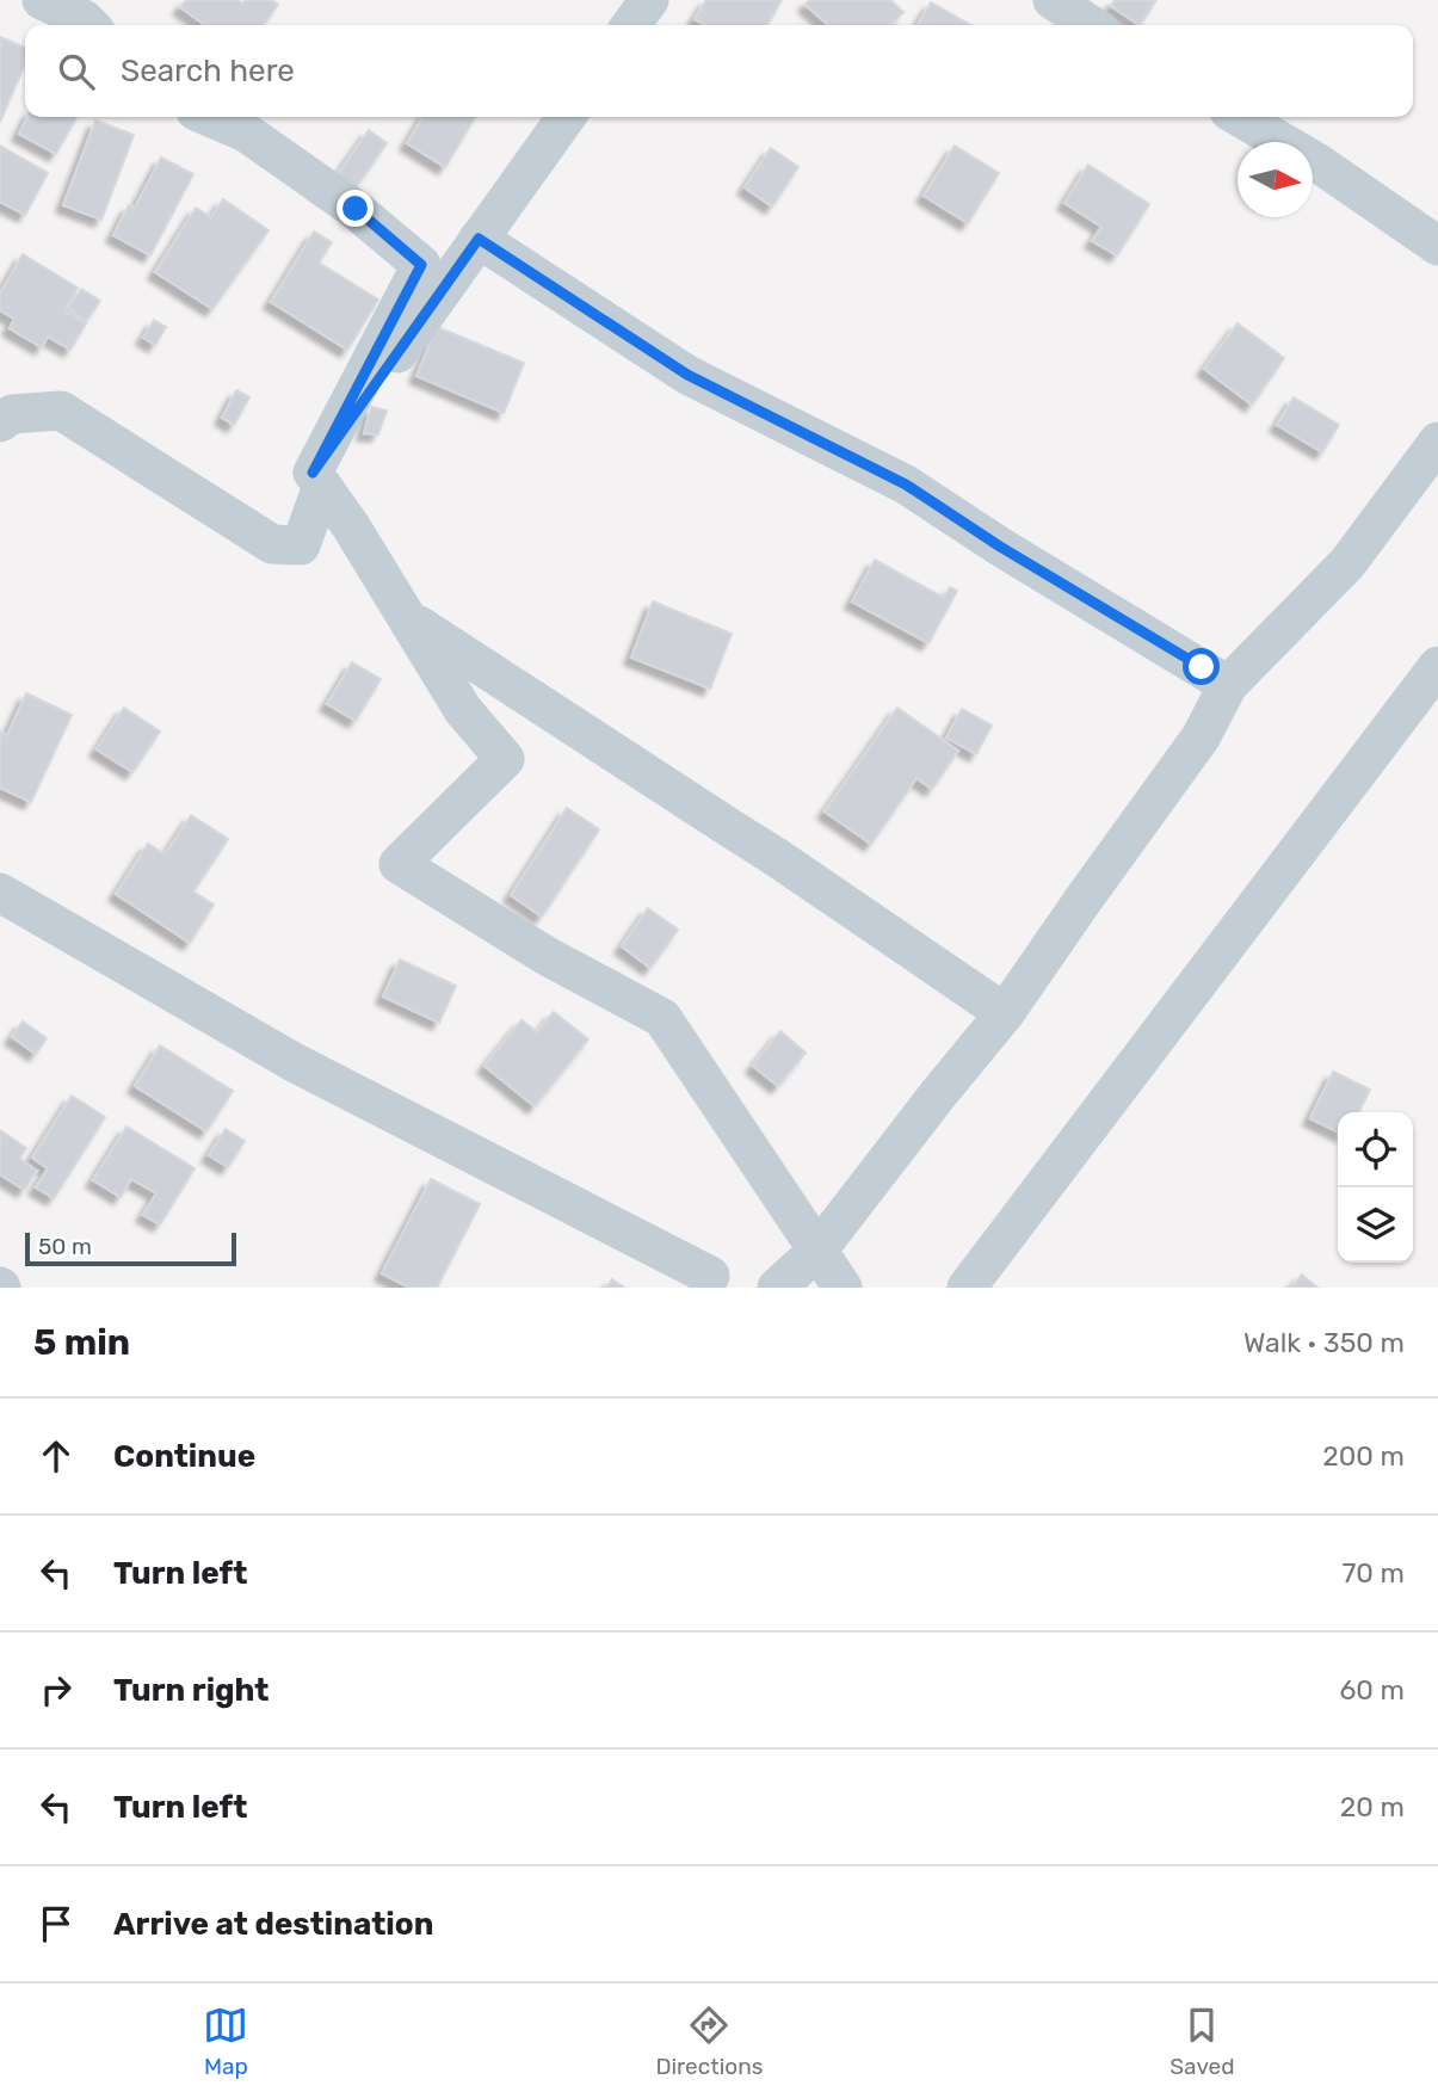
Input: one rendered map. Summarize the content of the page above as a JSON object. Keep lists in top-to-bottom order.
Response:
{
  "scale_bar": "50 m",
  "north": "right",
  "page": {
    "search": "Search here",
    "scale": "50 m",
    "heading": ["5 min", "Walk · 350 m"],
    "list": [
      ["Continue", "200 m"],
      ["Turn left", "70 m"],
      ["Turn right", "60 m"],
      ["Turn left", "20 m"],
      "Arrive at destination"
    ],
    "nav": ["Map", "Directions", "Saved"]
  }
}
